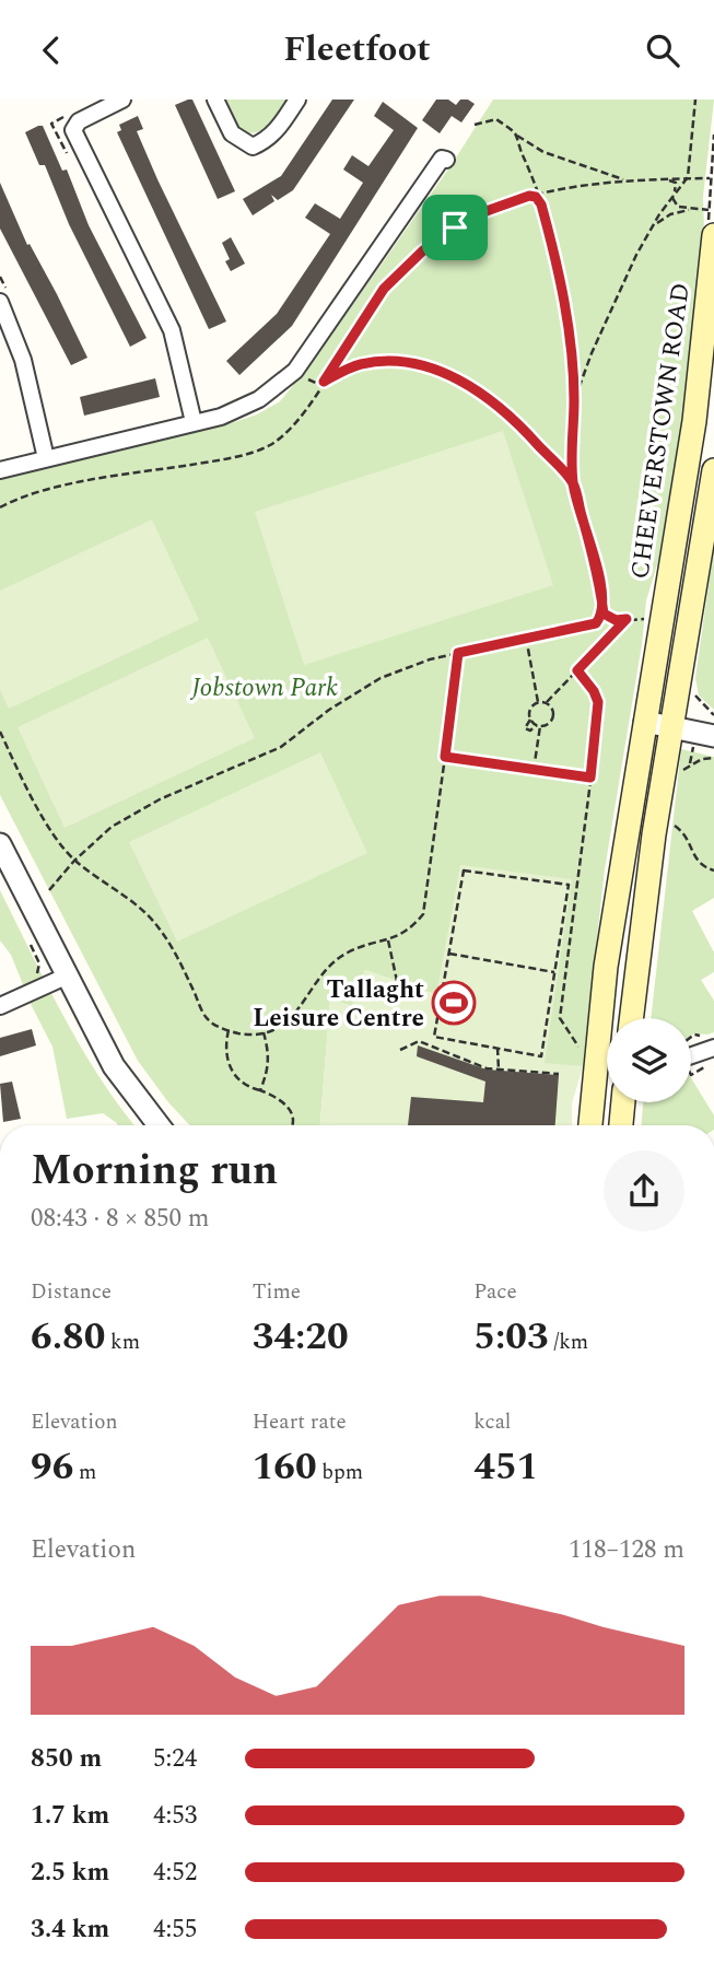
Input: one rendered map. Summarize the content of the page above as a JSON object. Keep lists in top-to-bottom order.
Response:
{
  "streets": {
    "main road": ["CHEEVERSTOWN ROAD"]
  },
  "parks": ["Jobstown Park"],
  "places": {
    "sports": ["Tallaght Leisure Centre"]
  },
  "page": {
    "header": "Fleetfoot",
    "heading": ["Morning run", "08:43 · 8 × 850 m"],
    "stats": [
      ["Distance", "6.80 km"],
      ["Time", "34:20"],
      ["Pace", "5:03 /km"],
      ["Elevation", "96 m"],
      ["Heart rate", "160 bpm"],
      ["kcal", "451"]
    ],
    "chart": ["Elevation", "118–128 m"],
    "list": [
      {
        "name": "850 m",
        "note": "5:24"
      },
      {
        "name": "1.7 km",
        "note": "4:53"
      },
      {
        "name": "2.5 km",
        "note": "4:52"
      },
      {
        "name": "3.4 km",
        "note": "4:55"
      }
    ]
  }
}
